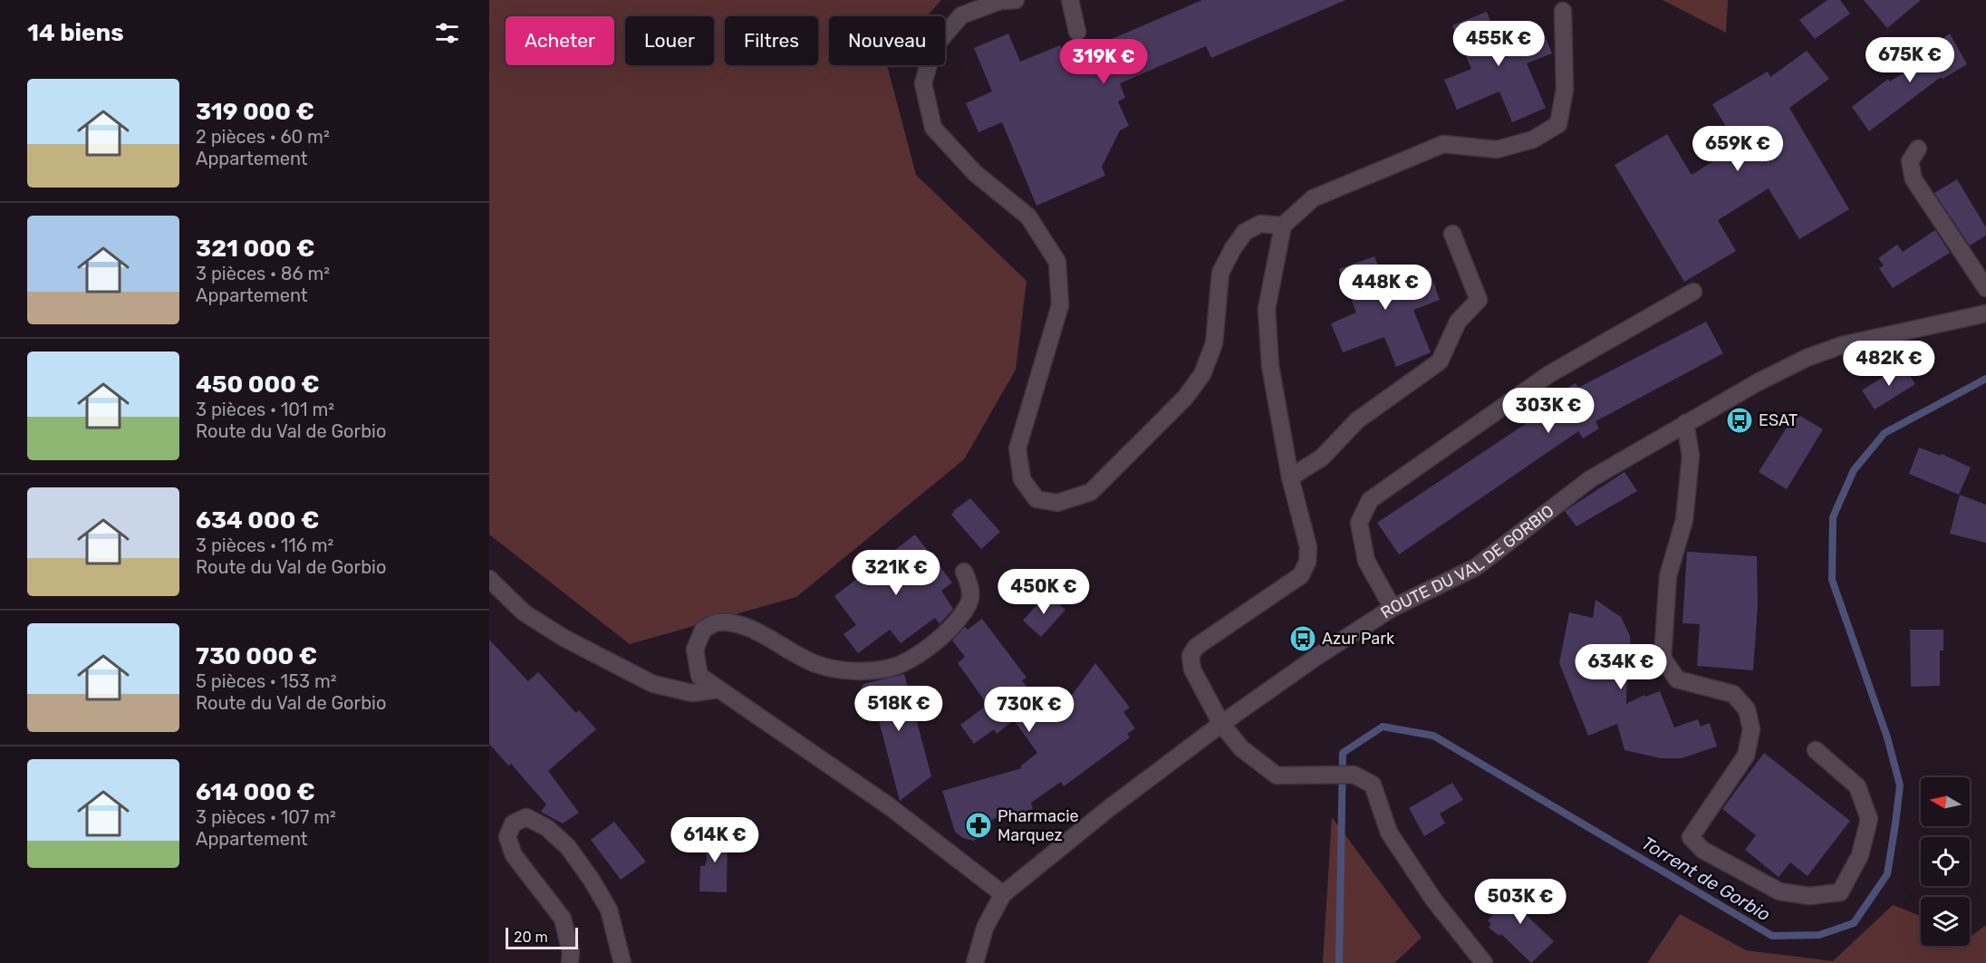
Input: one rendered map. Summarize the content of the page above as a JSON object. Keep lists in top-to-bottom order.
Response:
{
  "streets": {
    "street": ["ROUTE DU VAL DE GORBIO"]
  },
  "water": ["Torrent de Gorbio"],
  "places": {
    "bus stop": ["ESAT", "Azur Park"],
    "pharmacy": ["Pharmacie Marquez"]
  },
  "scale_bar": "20 m",
  "north": "left",
  "page": {
    "heading": "14 biens",
    "chip": [
      "Acheter",
      "Louer",
      "Filtres",
      "Nouveau"
    ],
    "price": [
      "455K €",
      "675K €",
      "319K €",
      "659K €",
      "448K €",
      "482K €",
      "303K €",
      "321K €",
      "450K €",
      "634K €",
      "518K €",
      "730K €",
      "614K €",
      "503K €"
    ],
    "list": [
      {
        "name": "319 000 €",
        "note": "2 pièces · 60 m² · Appartement"
      },
      {
        "name": "321 000 €",
        "note": "3 pièces · 86 m² · Appartement"
      },
      {
        "name": "450 000 €",
        "note": "3 pièces · 101 m² · Route du Val de Gorbio"
      },
      {
        "name": "634 000 €",
        "note": "3 pièces · 116 m² · Route du Val de Gorbio"
      },
      {
        "name": "730 000 €",
        "note": "5 pièces · 153 m² · Route du Val de Gorbio"
      },
      {
        "name": "614 000 €",
        "note": "3 pièces · 107 m² · Appartement"
      }
    ],
    "scale": "20 m"
  }
}
